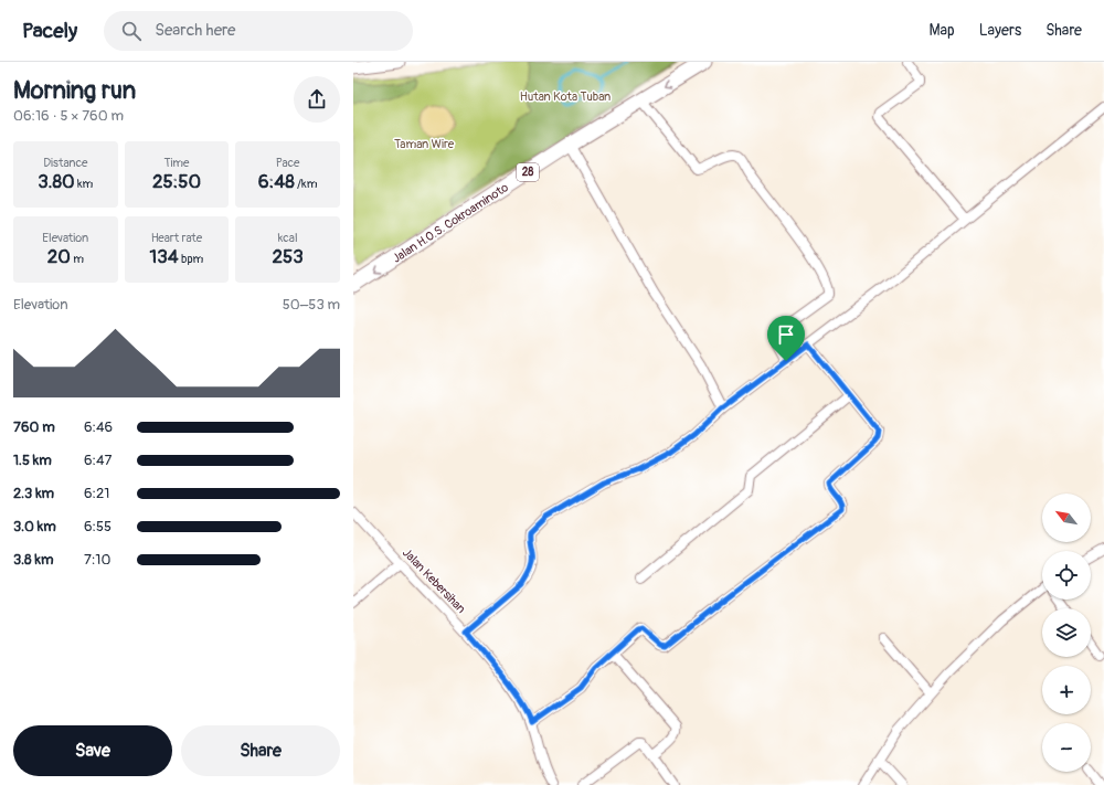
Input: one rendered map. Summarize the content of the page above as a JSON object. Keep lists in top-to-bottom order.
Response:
{
  "streets": {
    "highway": ["28", "Jalan H.O.S. Cokroaminoto"],
    "street": ["Jalan Kebersihan"]
  },
  "one_way": ["Jalan H.O.S. Cokroaminoto"],
  "parks": ["Hutan Kota Tuban", "Taman Wire"],
  "north": "top left",
  "page": {
    "header": "Pacely",
    "search": "Search here",
    "nav": ["Map", "Layers", "Share"],
    "heading": ["Morning run", "06:16 · 5 × 760 m"],
    "stats": [
      ["Distance", "3.80 km"],
      ["Time", "25:50"],
      ["Pace", "6:48 /km"],
      ["Elevation", "20 m"],
      ["Heart rate", "134 bpm"],
      ["kcal", "253"]
    ],
    "chart": ["Elevation", "50–53 m"],
    "list": [
      {
        "name": "760 m",
        "note": "6:46"
      },
      {
        "name": "1.5 km",
        "note": "6:47"
      },
      {
        "name": "2.3 km",
        "note": "6:21"
      },
      {
        "name": "3.0 km",
        "note": "6:55"
      },
      {
        "name": "3.8 km",
        "note": "7:10"
      }
    ],
    "map_buttons": ["+", "−"],
    "buttons": ["Save", "Share"]
  }
}
